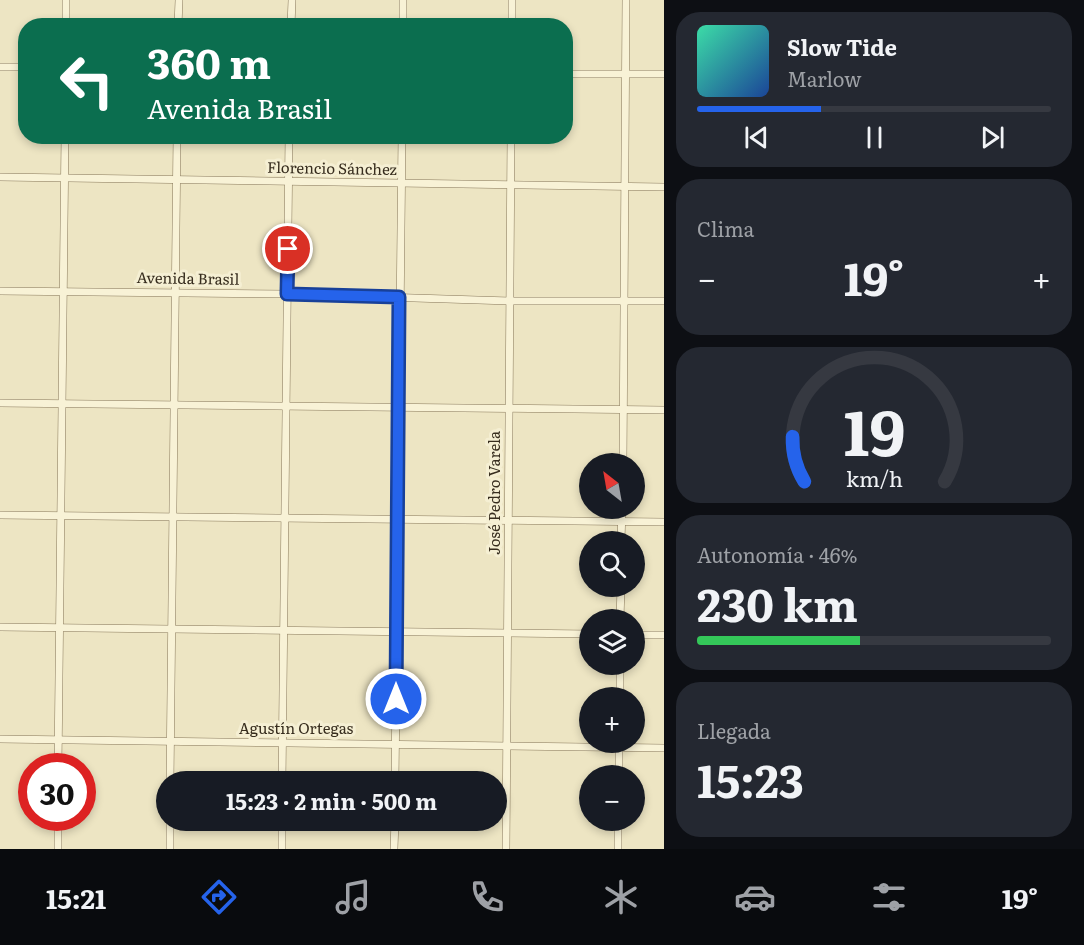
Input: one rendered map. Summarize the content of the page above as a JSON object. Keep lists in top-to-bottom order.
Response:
{
  "streets": {
    "street": [
      "Florencio Sánchez",
      "Avenida Brasil",
      "José Pedro Varela",
      "Agustín Ortegas"
    ]
  },
  "crossings": [
    ["Florencio Sánchez", "José Pedro Varela"],
    ["Avenida Brasil", "José Pedro Varela"],
    ["José Pedro Varela", "Agustín Ortegas"]
  ],
  "north": "top left",
  "page": {
    "turn": ["360 m", "Avenida Brasil"],
    "song": ["Slow Tide", "Marlow"],
    "tile": [
      "Clima",
      ["Autonomía · 46%", "230 km"],
      ["Llegada", "15:23"]
    ],
    "heat": ["−", "19°", "+"],
    "map_buttons": ["+", "−"],
    "limit": "30",
    "trip": "15:23 · 2 min · 500 m",
    "tabs": ["15:21", "19°"],
    "gauge": ["19", "km/h"]
  }
}
